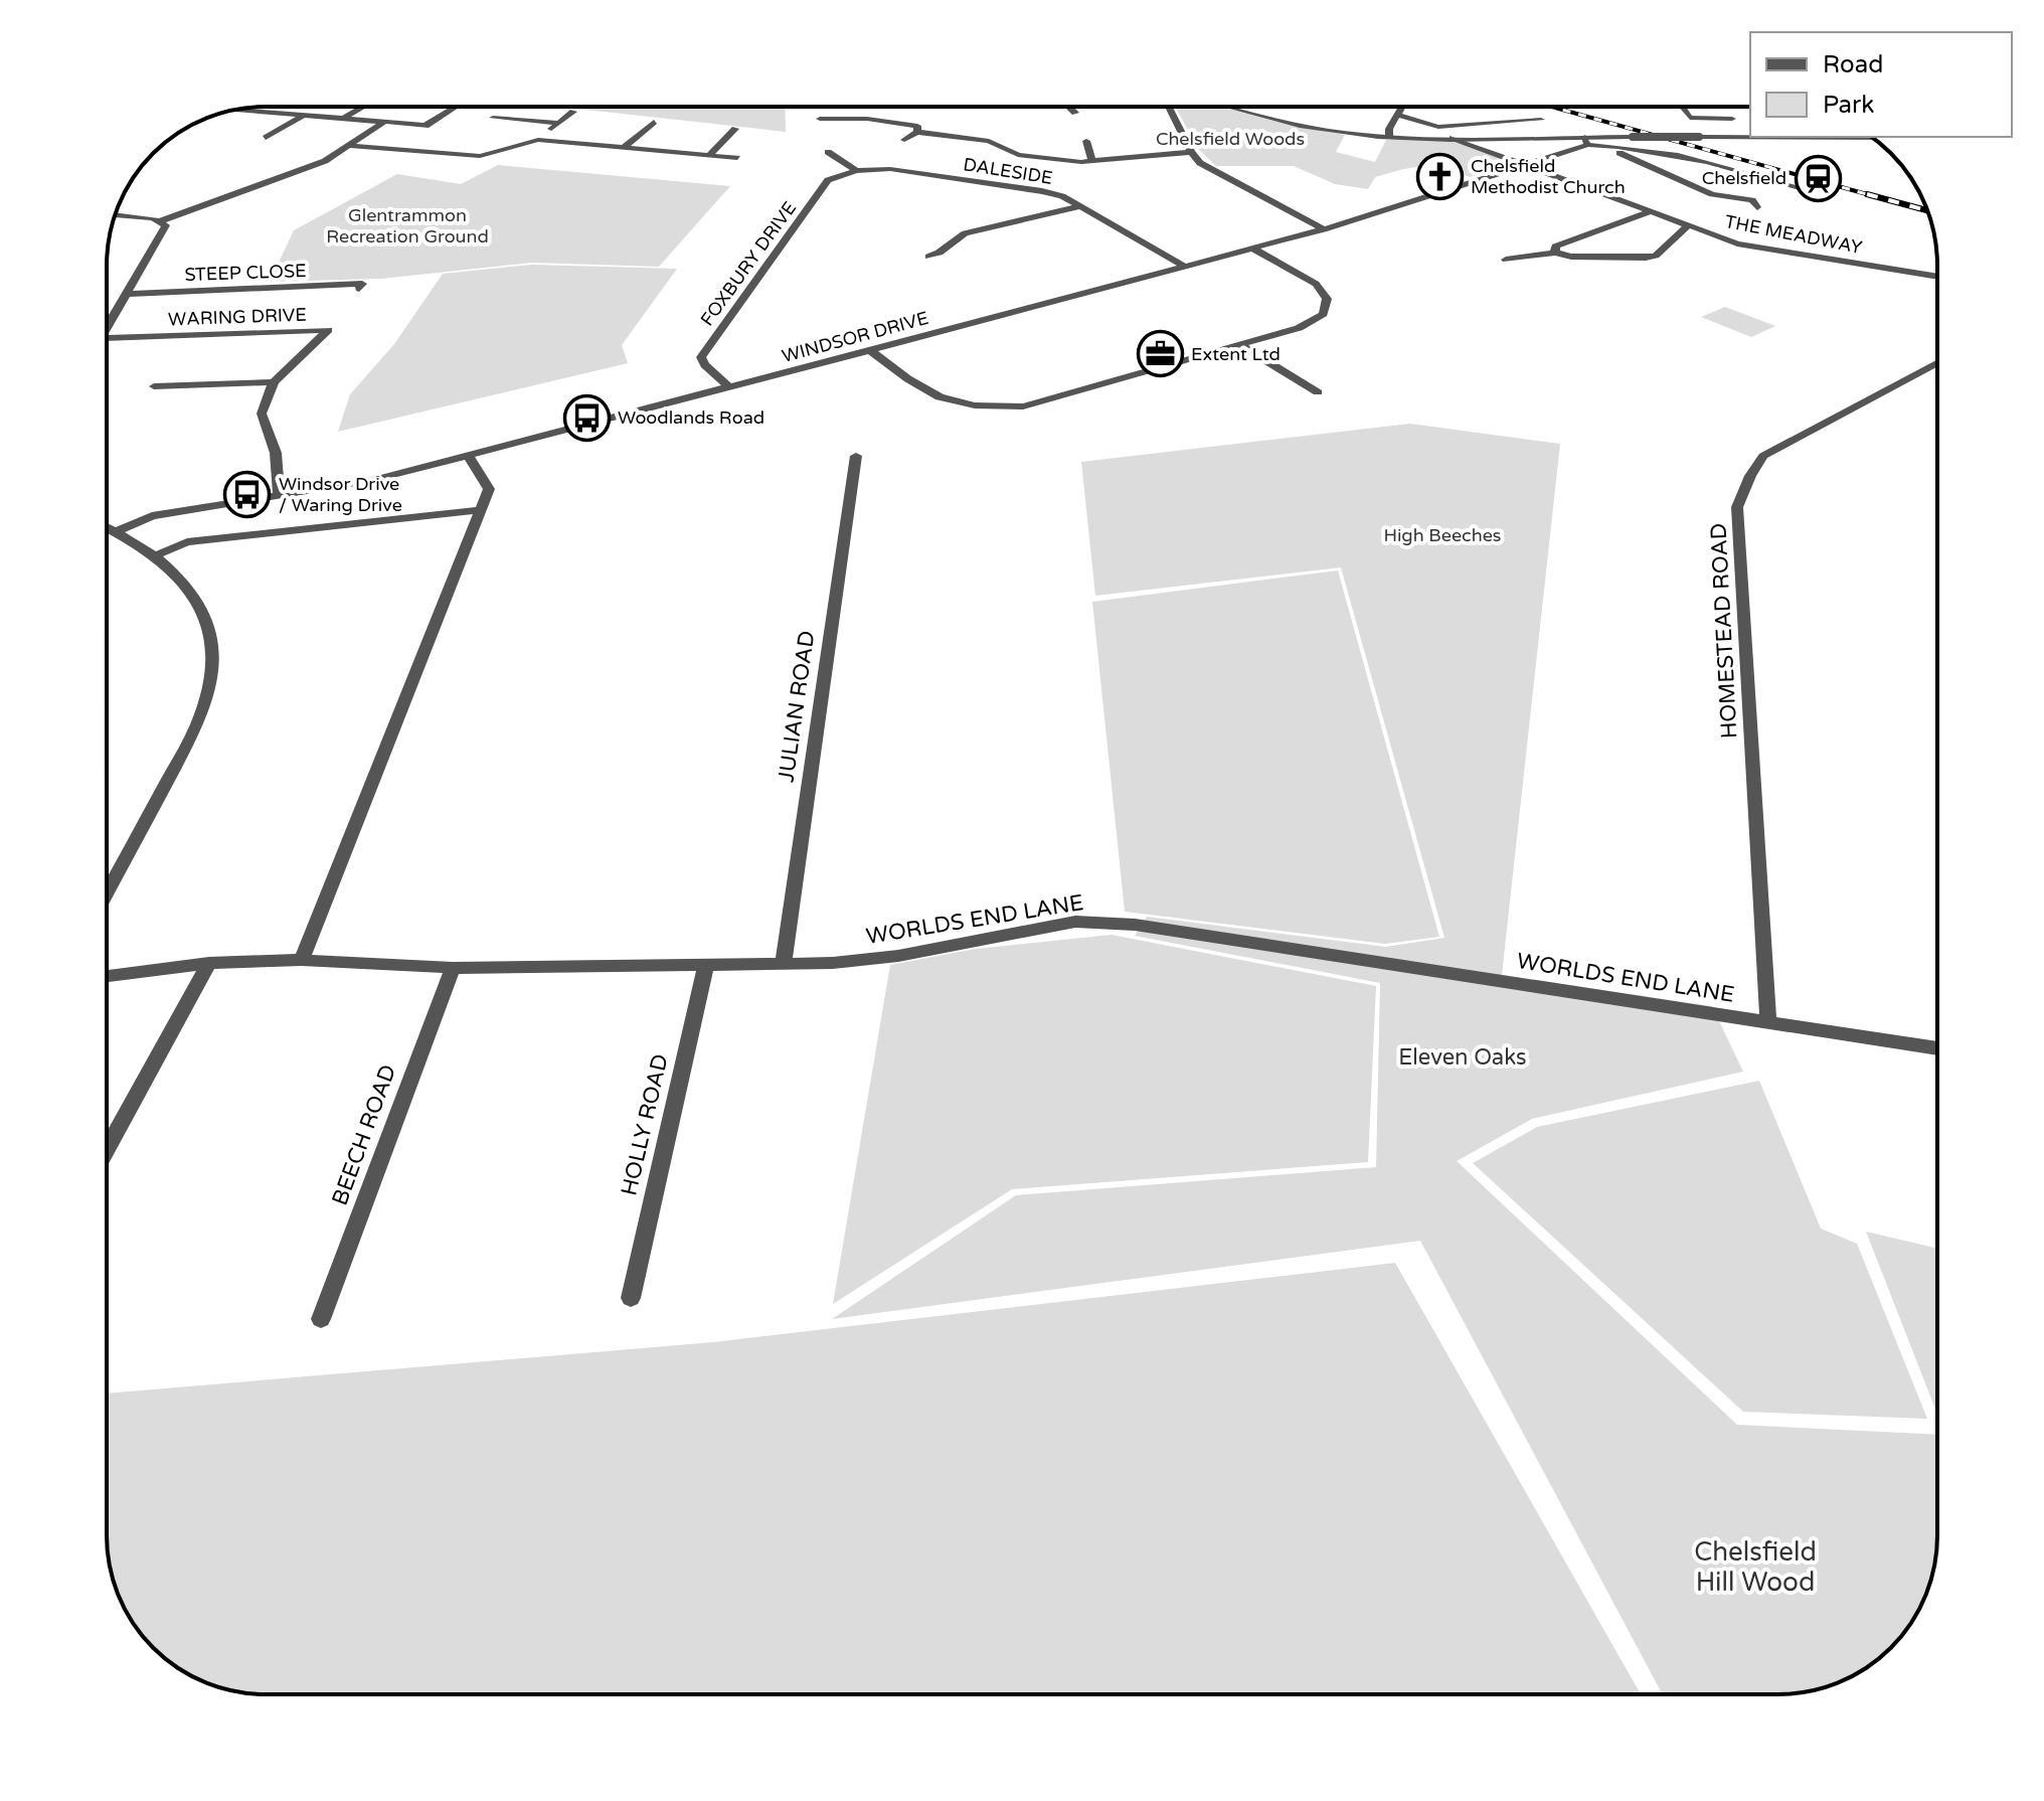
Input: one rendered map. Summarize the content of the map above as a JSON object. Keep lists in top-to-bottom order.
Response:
{
  "streets": {
    "street": [
      "DALESIDE",
      "THE MEADWAY",
      "FOXBURY DRIVE",
      "STEEP CLOSE",
      "WARING DRIVE",
      "WINDSOR DRIVE",
      "HOMESTEAD ROAD",
      "JULIAN ROAD",
      "WORLDS END LANE",
      "HOLLY ROAD",
      "BEECH ROAD"
    ]
  },
  "crossings": [
    ["DALESIDE", "FOXBURY DRIVE"],
    ["DALESIDE", "WINDSOR DRIVE"],
    ["THE MEADWAY", "WINDSOR DRIVE"],
    ["FOXBURY DRIVE", "WINDSOR DRIVE"],
    ["HOMESTEAD ROAD", "WORLDS END LANE"],
    ["JULIAN ROAD", "WORLDS END LANE"],
    ["WORLDS END LANE", "HOLLY ROAD"],
    ["WORLDS END LANE", "BEECH ROAD"]
  ],
  "parks": [
    "Chelsfield Woods",
    "Glentrammon Recreation Ground",
    "High Beeches",
    "Eleven Oaks",
    "Chelsfield Hill Wood"
  ],
  "places": {
    "church": ["Chelsfield Methodist Church"],
    "station": ["Chelsfield"],
    "office": ["Extent Ltd"],
    "bus stop": ["Woodlands Road", "Windsor Drive / Waring Drive"]
  },
  "legend": ["Road", "Park"]
}
